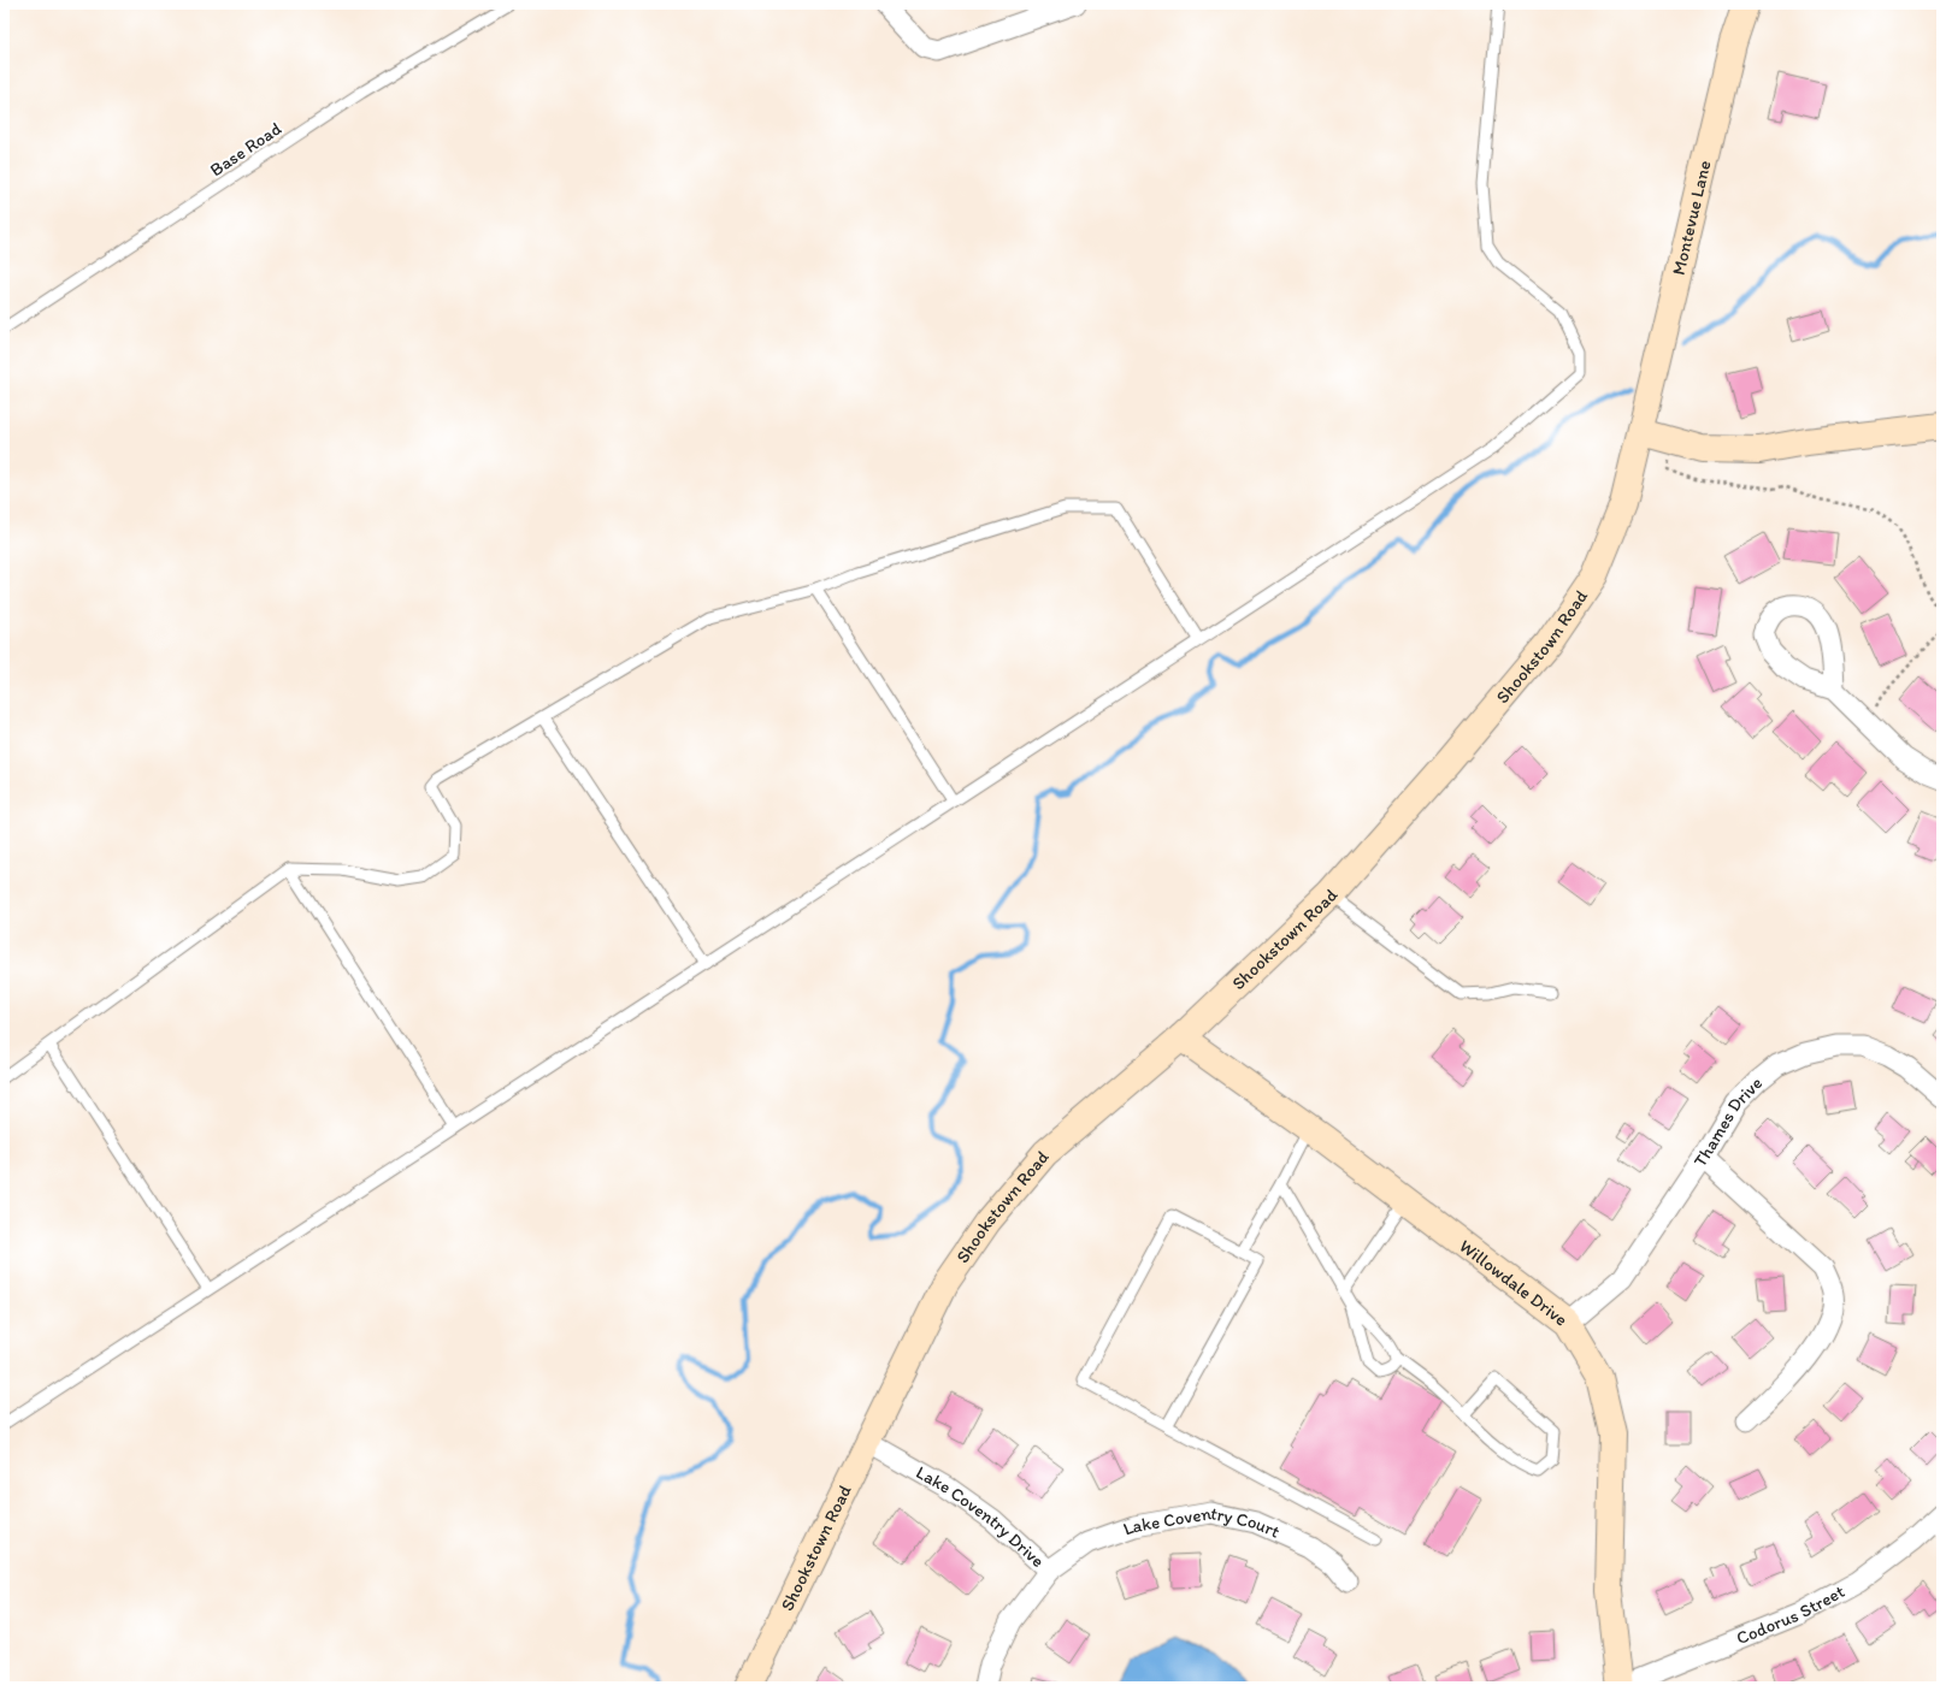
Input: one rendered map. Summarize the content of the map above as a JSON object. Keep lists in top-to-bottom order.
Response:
{
  "streets": {
    "street": [
      "Montevue Lane",
      "Shookstown Road",
      "Thames Drive",
      "Willowdale Drive",
      "Lake Coventry Drive",
      "Lake Coventry Court",
      "Codorus Street"
    ],
    "lane": ["Base Road"]
  },
  "crossings": [
    ["Montevue Lane", "Shookstown Road"],
    ["Shookstown Road", "Willowdale Drive"],
    ["Shookstown Road", "Lake Coventry Drive"],
    ["Thames Drive", "Willowdale Drive"],
    ["Willowdale Drive", "Codorus Street"],
    ["Lake Coventry Drive", "Lake Coventry Court"]
  ]
}
